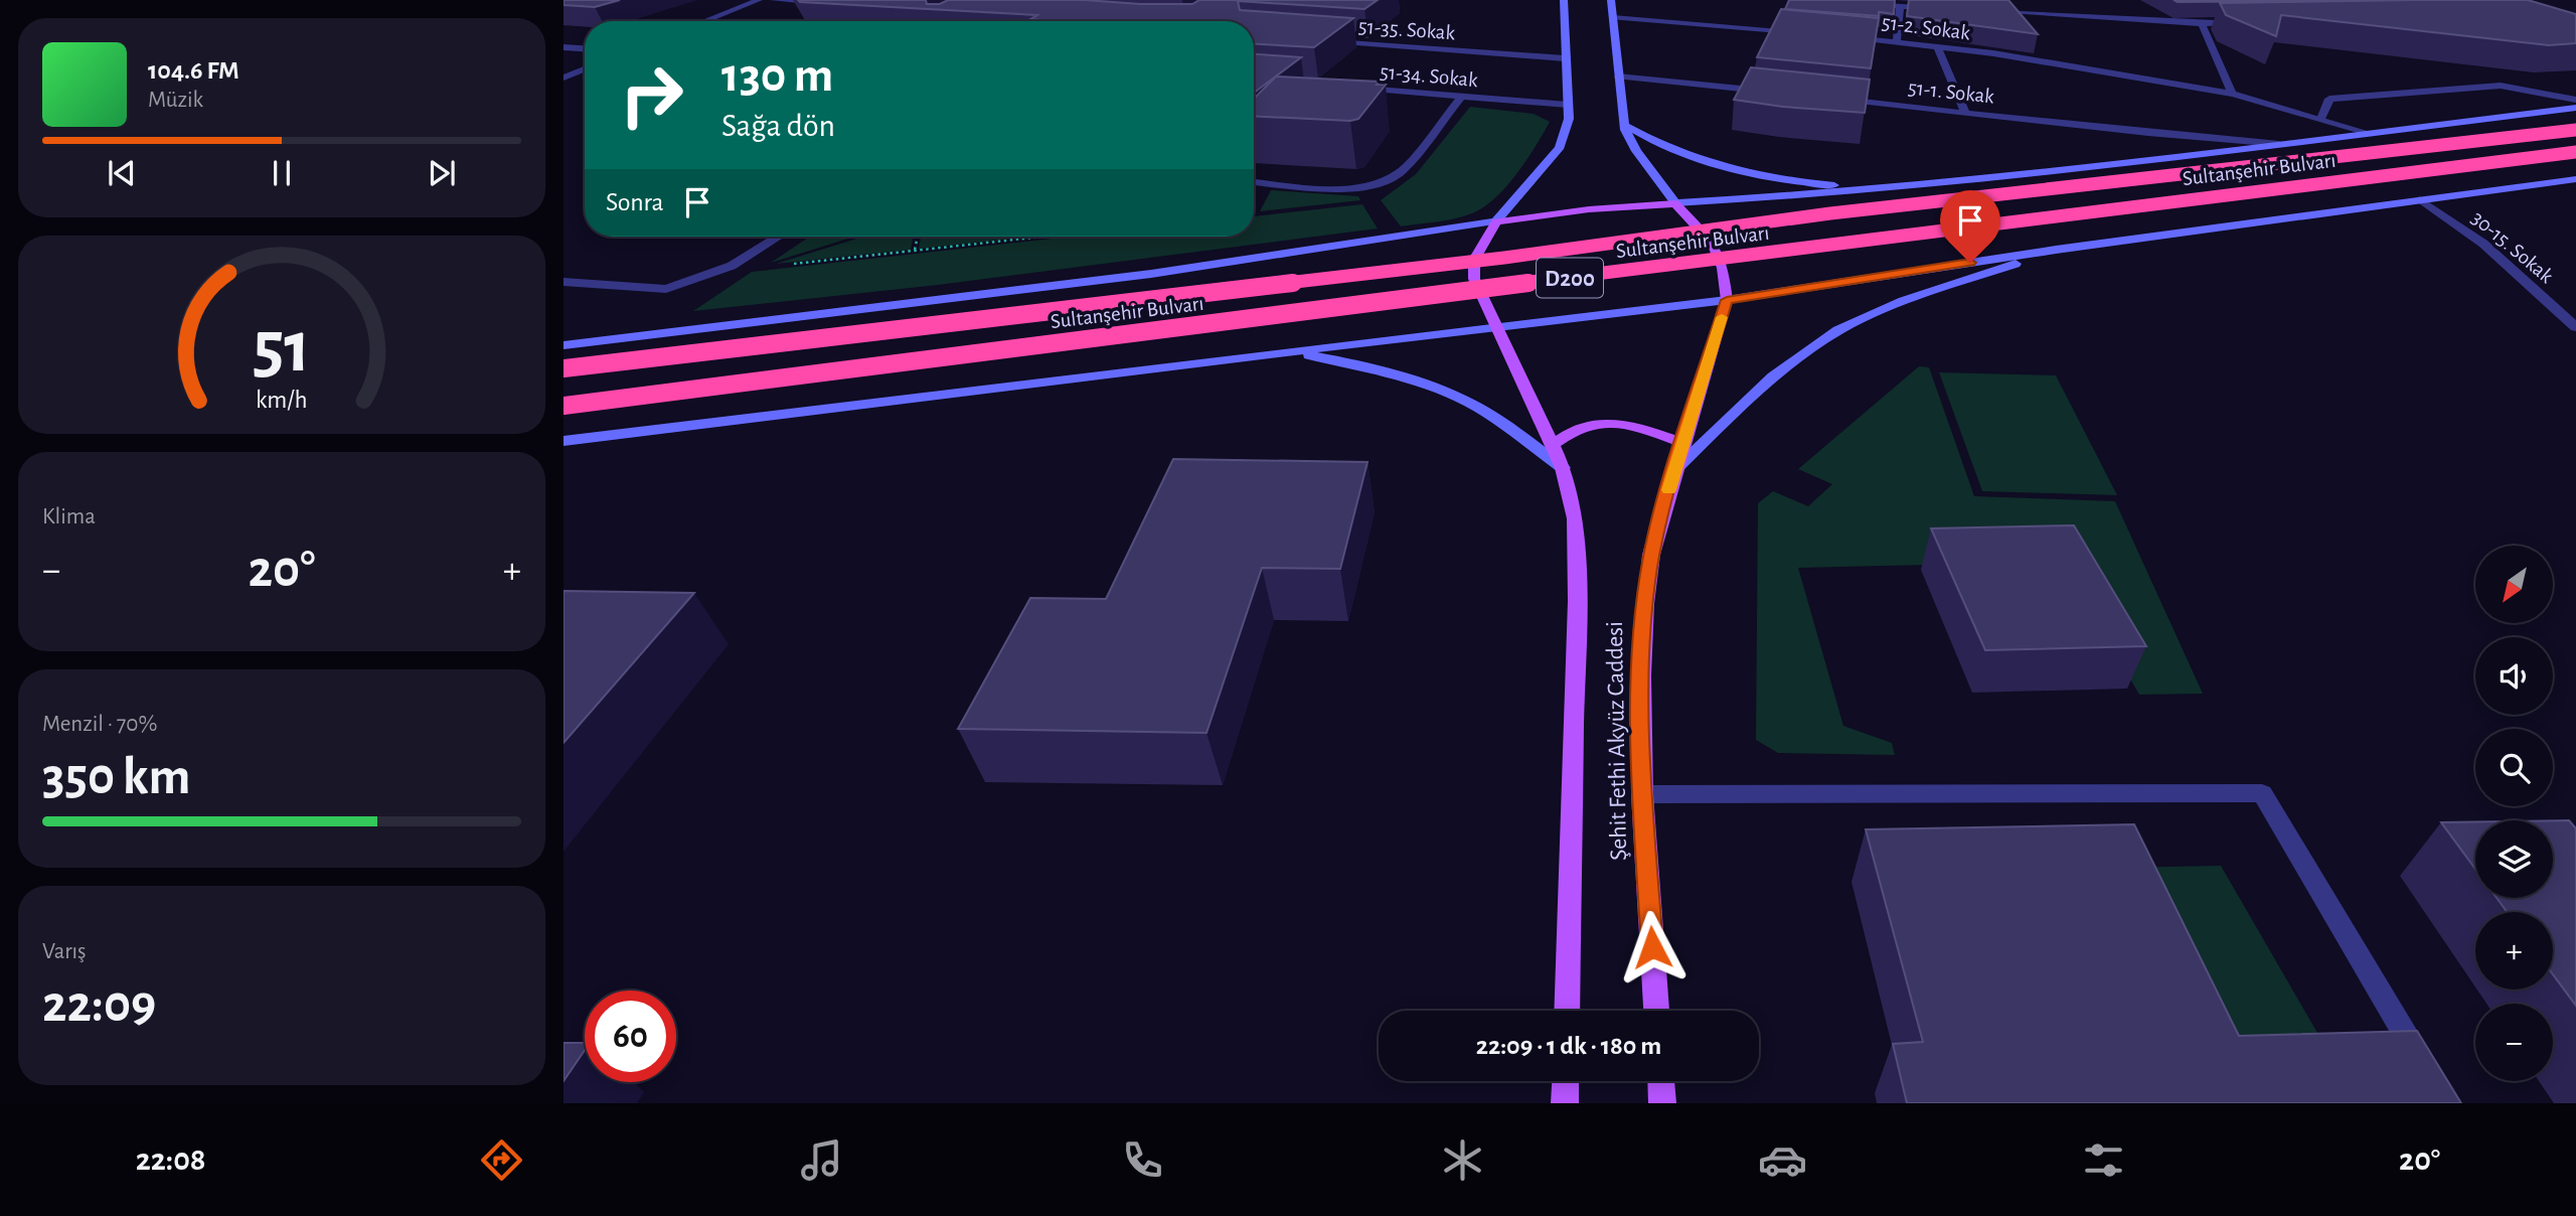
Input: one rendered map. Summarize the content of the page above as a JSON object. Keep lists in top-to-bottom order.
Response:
{
  "streets": {
    "highway": ["Sultanşehir Bulvarı", "D200"],
    "main road": ["Şehit Fethi Akyüz Caddesi"],
    "street": [
      "51-2. Sokak",
      "51-35. Sokak",
      "51-34. Sokak",
      "51-1. Sokak",
      "30-15. Sokak"
    ]
  },
  "north": "bottom left",
  "page": {
    "turn": ["130 m", "Sağa dön"],
    "song": ["104.6 FM", "Müzik"],
    "then": "Sonra",
    "tile": [
      "Klima",
      ["Menzil · 70%", "350 km"],
      ["Varış", "22:09"]
    ],
    "heat": ["−", "20°", "+"],
    "map_buttons": ["+", "−"],
    "limit": "60",
    "trip": "22:09 · 1 dk · 180 m",
    "tabs": ["22:08", "20°"],
    "gauge": ["51", "km/h"]
  }
}
